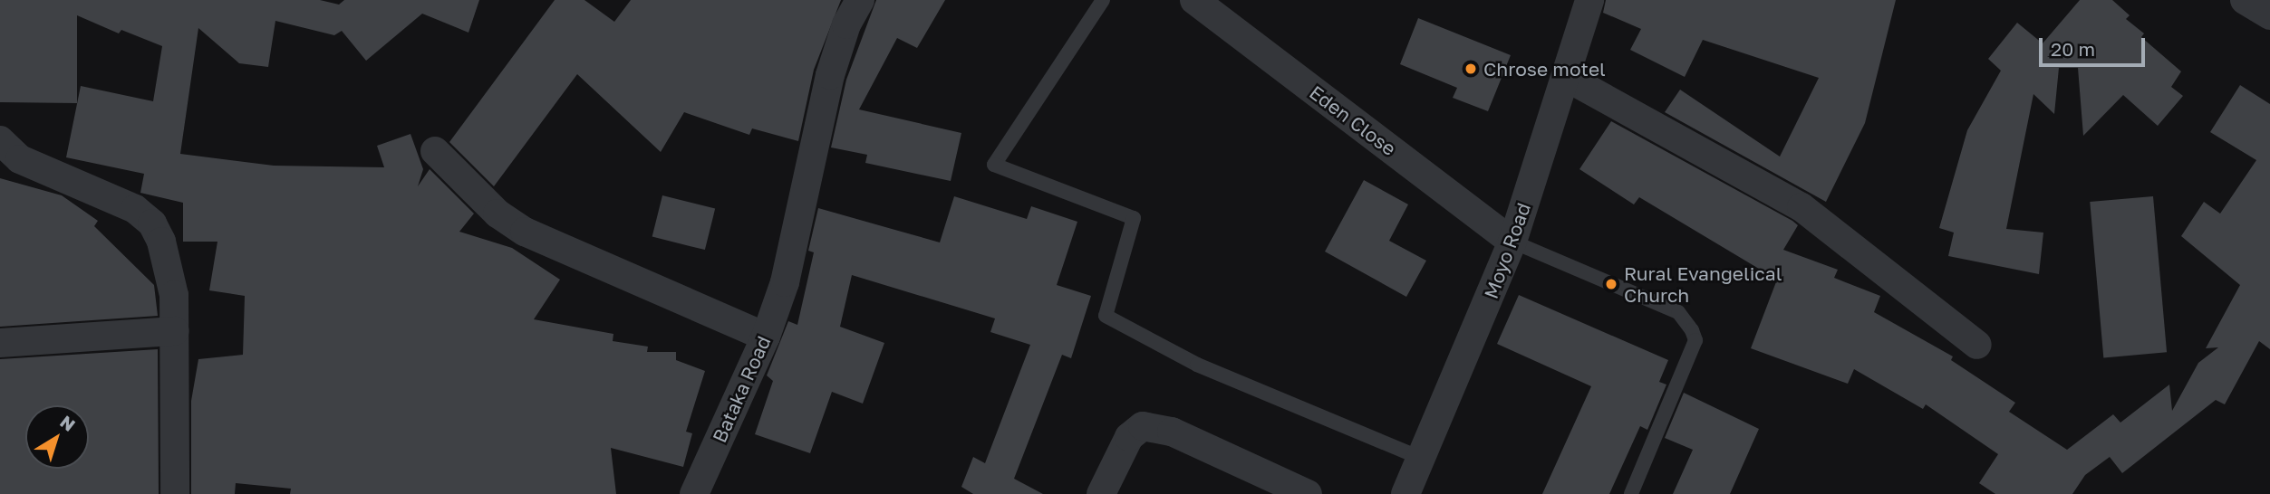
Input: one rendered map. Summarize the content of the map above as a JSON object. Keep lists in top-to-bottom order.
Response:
{
  "streets": {
    "street": ["Eden Close", "Moyo Road", "Bataka Road"]
  },
  "crossings": [
    ["Eden Close", "Moyo Road"]
  ],
  "places": ["Chrose motel", "Rural Evangelical Church"],
  "scale_bar": "20 m",
  "north": "top right"
}
